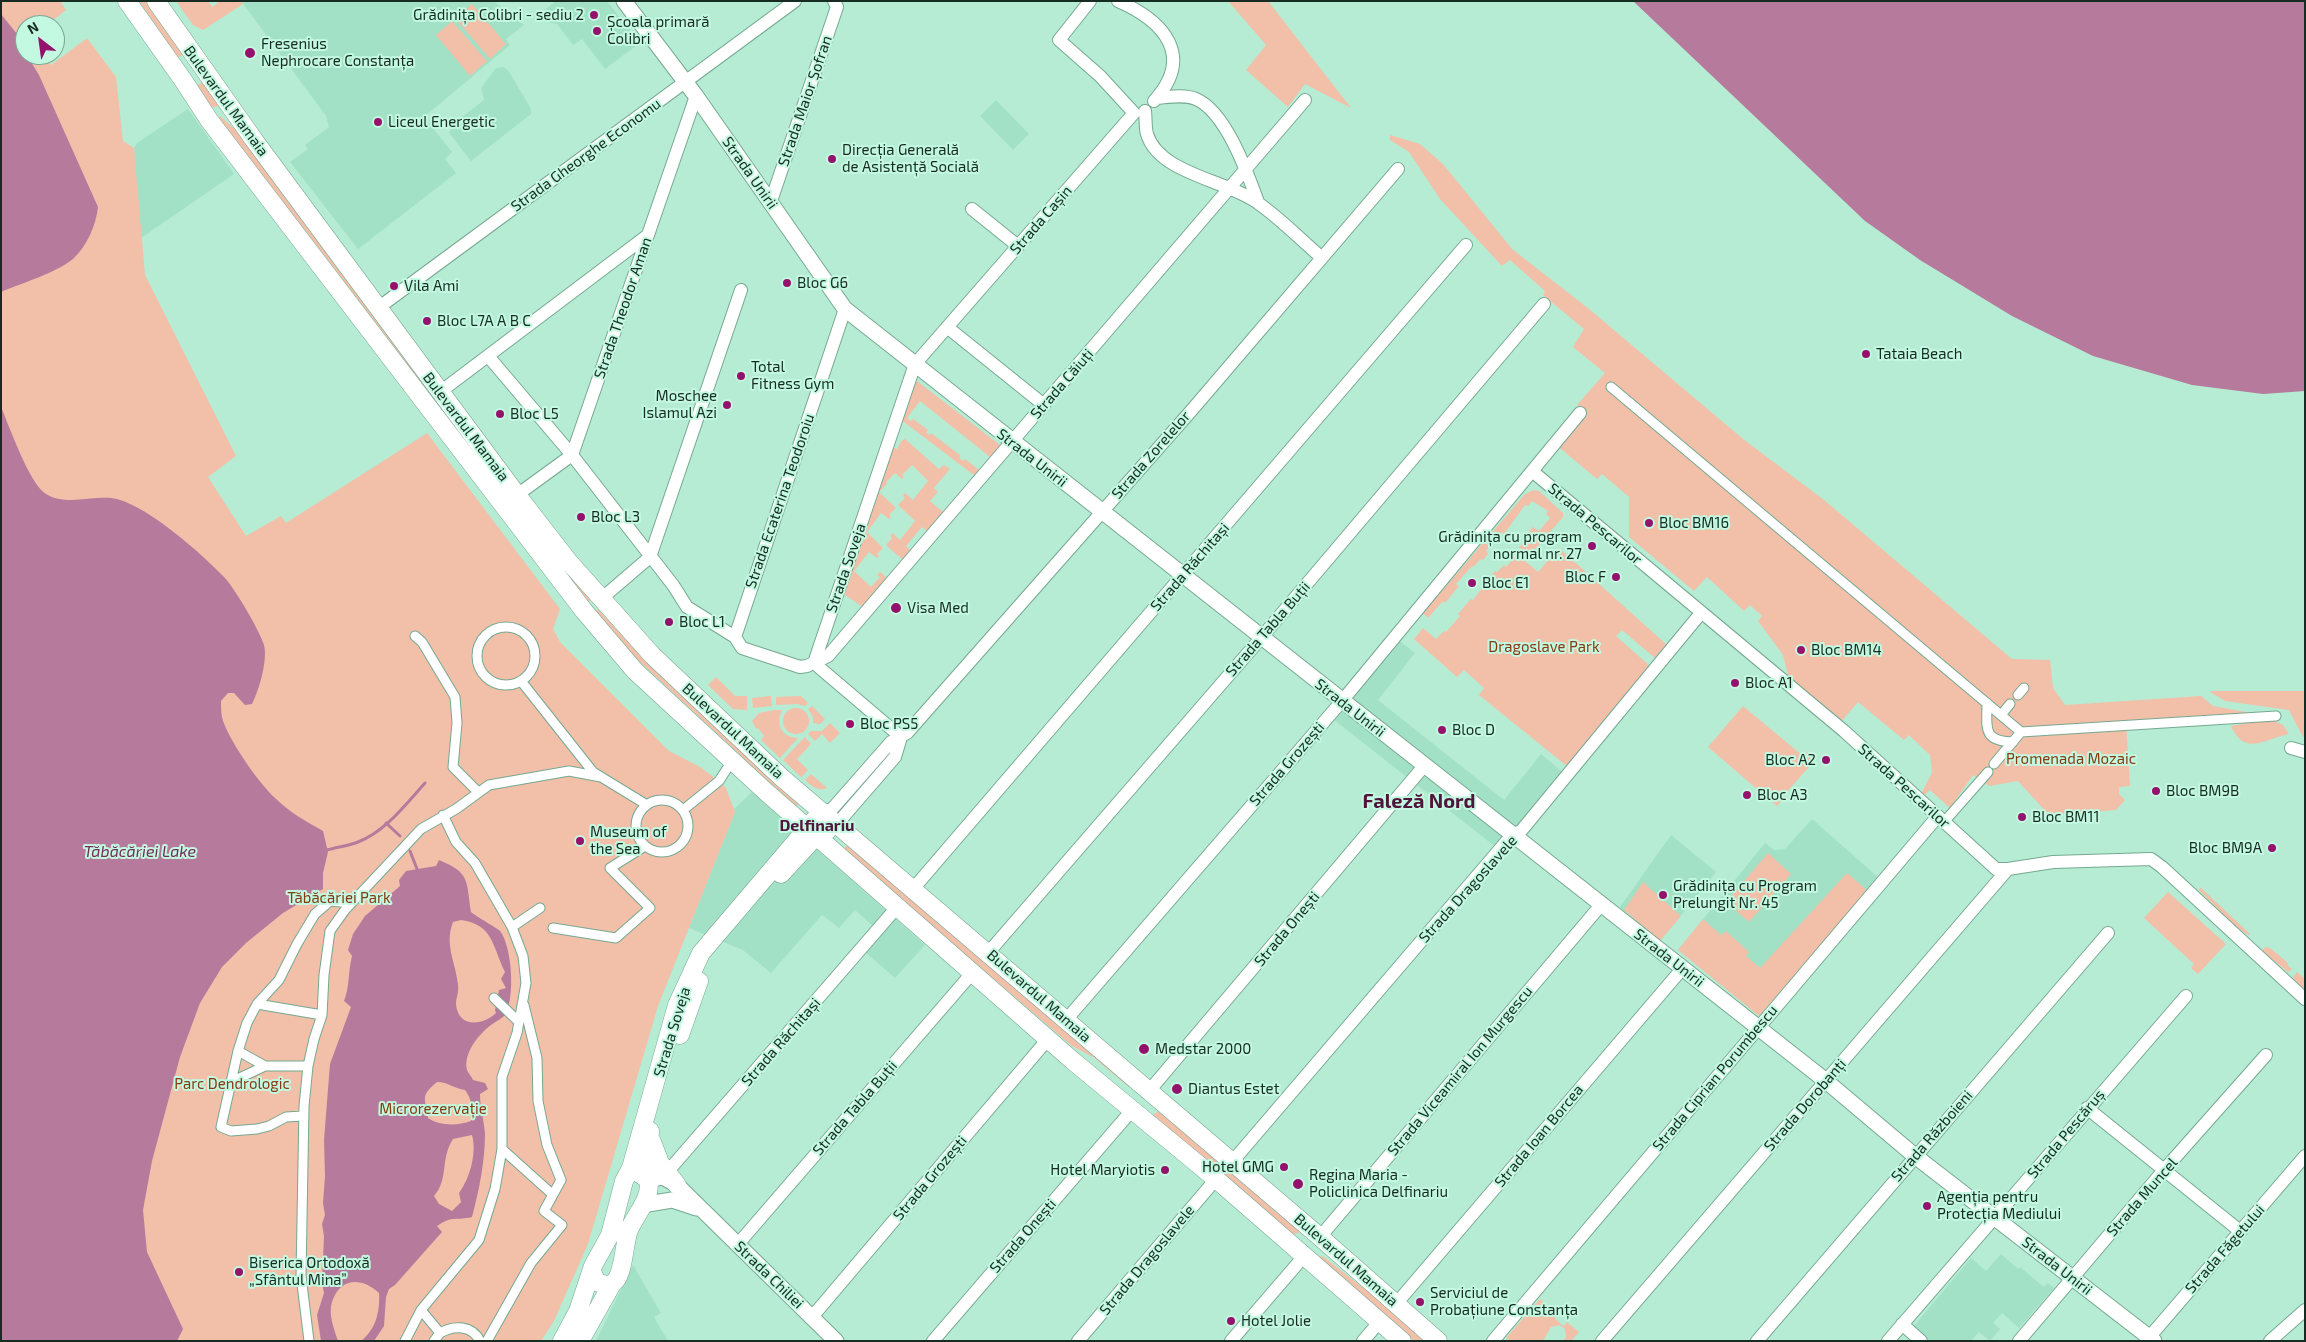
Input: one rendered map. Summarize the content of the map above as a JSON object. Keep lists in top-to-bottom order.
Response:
{
  "streets": {
    "main road": ["Bulevardul Mamaia", "Strada Soveja"],
    "street": [
      "Strada Maior Șofran",
      "Strada Gheorghe Economu",
      "Strada Unirii",
      "Strada Cașin",
      "Strada Theodor Aman",
      "Strada Căiuți",
      "Strada Zorelelor",
      "Strada Ecaterina Teodoroiu",
      "Strada Pescarilor",
      "Strada Răchitași",
      "Strada Tabla Buții",
      "Strada Grozești",
      "Strada Dragoslavele",
      "Strada Onești",
      "Strada Viceamiral Ion Murgescu",
      "Strada Ciprian Porumbescu",
      "Strada Dorobanți",
      "Strada Pescăruș",
      "Strada Ioan Borcea",
      "Strada Războieni",
      "Strada Muncel",
      "Strada Făgetului",
      "Strada Chiliei"
    ]
  },
  "crossings": [
    ["Bulevardul Mamaia", "Strada Gheorghe Economu"],
    ["Bulevardul Mamaia", "Strada Zorelelor"],
    ["Bulevardul Mamaia", "Strada Răchitași"],
    ["Bulevardul Mamaia", "Strada Soveja"],
    ["Bulevardul Mamaia", "Strada Tabla Buții"],
    ["Bulevardul Mamaia", "Strada Grozești"],
    ["Bulevardul Mamaia", "Strada Dragoslavele"],
    ["Bulevardul Mamaia", "Strada Onești"],
    ["Bulevardul Mamaia", "Strada Viceamiral Ion Murgescu"],
    ["Bulevardul Mamaia", "Strada Ioan Borcea"],
    ["Strada Maior Șofran", "Strada Unirii"],
    ["Strada Gheorghe Economu", "Strada Unirii"],
    ["Strada Unirii", "Strada Cașin"],
    ["Strada Unirii", "Strada Theodor Aman"],
    ["Strada Unirii", "Strada Căiuți"],
    ["Strada Unirii", "Strada Zorelelor"],
    ["Strada Unirii", "Strada Ecaterina Teodoroiu"],
    ["Strada Unirii", "Strada Răchitași"],
    ["Strada Unirii", "Strada Soveja"],
    ["Strada Unirii", "Strada Tabla Buții"],
    ["Strada Unirii", "Strada Grozești"],
    ["Strada Unirii", "Strada Dragoslavele"],
    ["Strada Unirii", "Strada Onești"],
    ["Strada Unirii", "Strada Viceamiral Ion Murgescu"],
    ["Strada Unirii", "Strada Ciprian Porumbescu"],
    ["Strada Unirii", "Strada Dorobanți"],
    ["Strada Unirii", "Strada Pescăruș"],
    ["Strada Unirii", "Strada Ioan Borcea"],
    ["Strada Unirii", "Strada Războieni"],
    ["Strada Unirii", "Strada Muncel"],
    ["Strada Unirii", "Strada Făgetului"],
    ["Strada Cașin", "Strada Soveja"],
    ["Strada Căiuți", "Strada Soveja"],
    ["Strada Zorelelor", "Strada Soveja"],
    ["Strada Pescarilor", "Strada Grozești"],
    ["Strada Pescarilor", "Strada Dragoslavele"],
    ["Strada Pescarilor", "Strada Ciprian Porumbescu"],
    ["Strada Pescarilor", "Strada Dorobanți"],
    ["Strada Răchitași", "Strada Soveja"],
    ["Strada Răchitași", "Strada Chiliei"],
    ["Strada Soveja", "Strada Chiliei"],
    ["Strada Tabla Buții", "Strada Chiliei"],
    ["Strada Grozești", "Strada Chiliei"]
  ],
  "districts": ["Faleză Nord", "Delfinariu"],
  "water": ["Tăbăcăriei Lake"],
  "parks": [
    "Dragoslave Park",
    "Promenada Mozaic",
    "Tăbăcăriei Park",
    "Parc Dendrologic",
    "Microrezervație"
  ],
  "places": [
    "Grădinița Colibri - sediu 2",
    "Școala primară Colibri",
    "Fresenius Nephrocare Constanța",
    "Liceul Energetic",
    "Direcția Generală de Asistență Socială",
    "Bloc G6",
    "Vila Ami",
    "Bloc L7A A B C",
    "Tataia Beach",
    "Total Fitness Gym",
    "Moschee Islamul Azi",
    "Bloc L5",
    "Bloc L3",
    "Bloc BM16",
    "Grădinița cu program normal nr. 27",
    "Bloc F",
    "Bloc E1",
    "Visa Med",
    "Bloc L1",
    "Bloc BM14",
    "Bloc A1",
    "Bloc PS5",
    "Bloc D",
    "Bloc A2",
    "Bloc BM9B",
    "Bloc A3",
    "Bloc BM11",
    "Museum of the Sea",
    "Bloc BM9A",
    "Grădinița cu Program Prelungit Nr. 45",
    "Medstar 2000",
    "Diantus Estet",
    "Hotel GMG",
    "Hotel Maryiotis",
    "Regina Maria - Policlinica Delfinariu",
    "Agenția pentru Protecția Mediului",
    "Biserica Ortodoxă „Sfântul Mina”",
    "Serviciul de Probațiune Constanța",
    "Hotel Jolie"
  ],
  "north": "top left"
}
